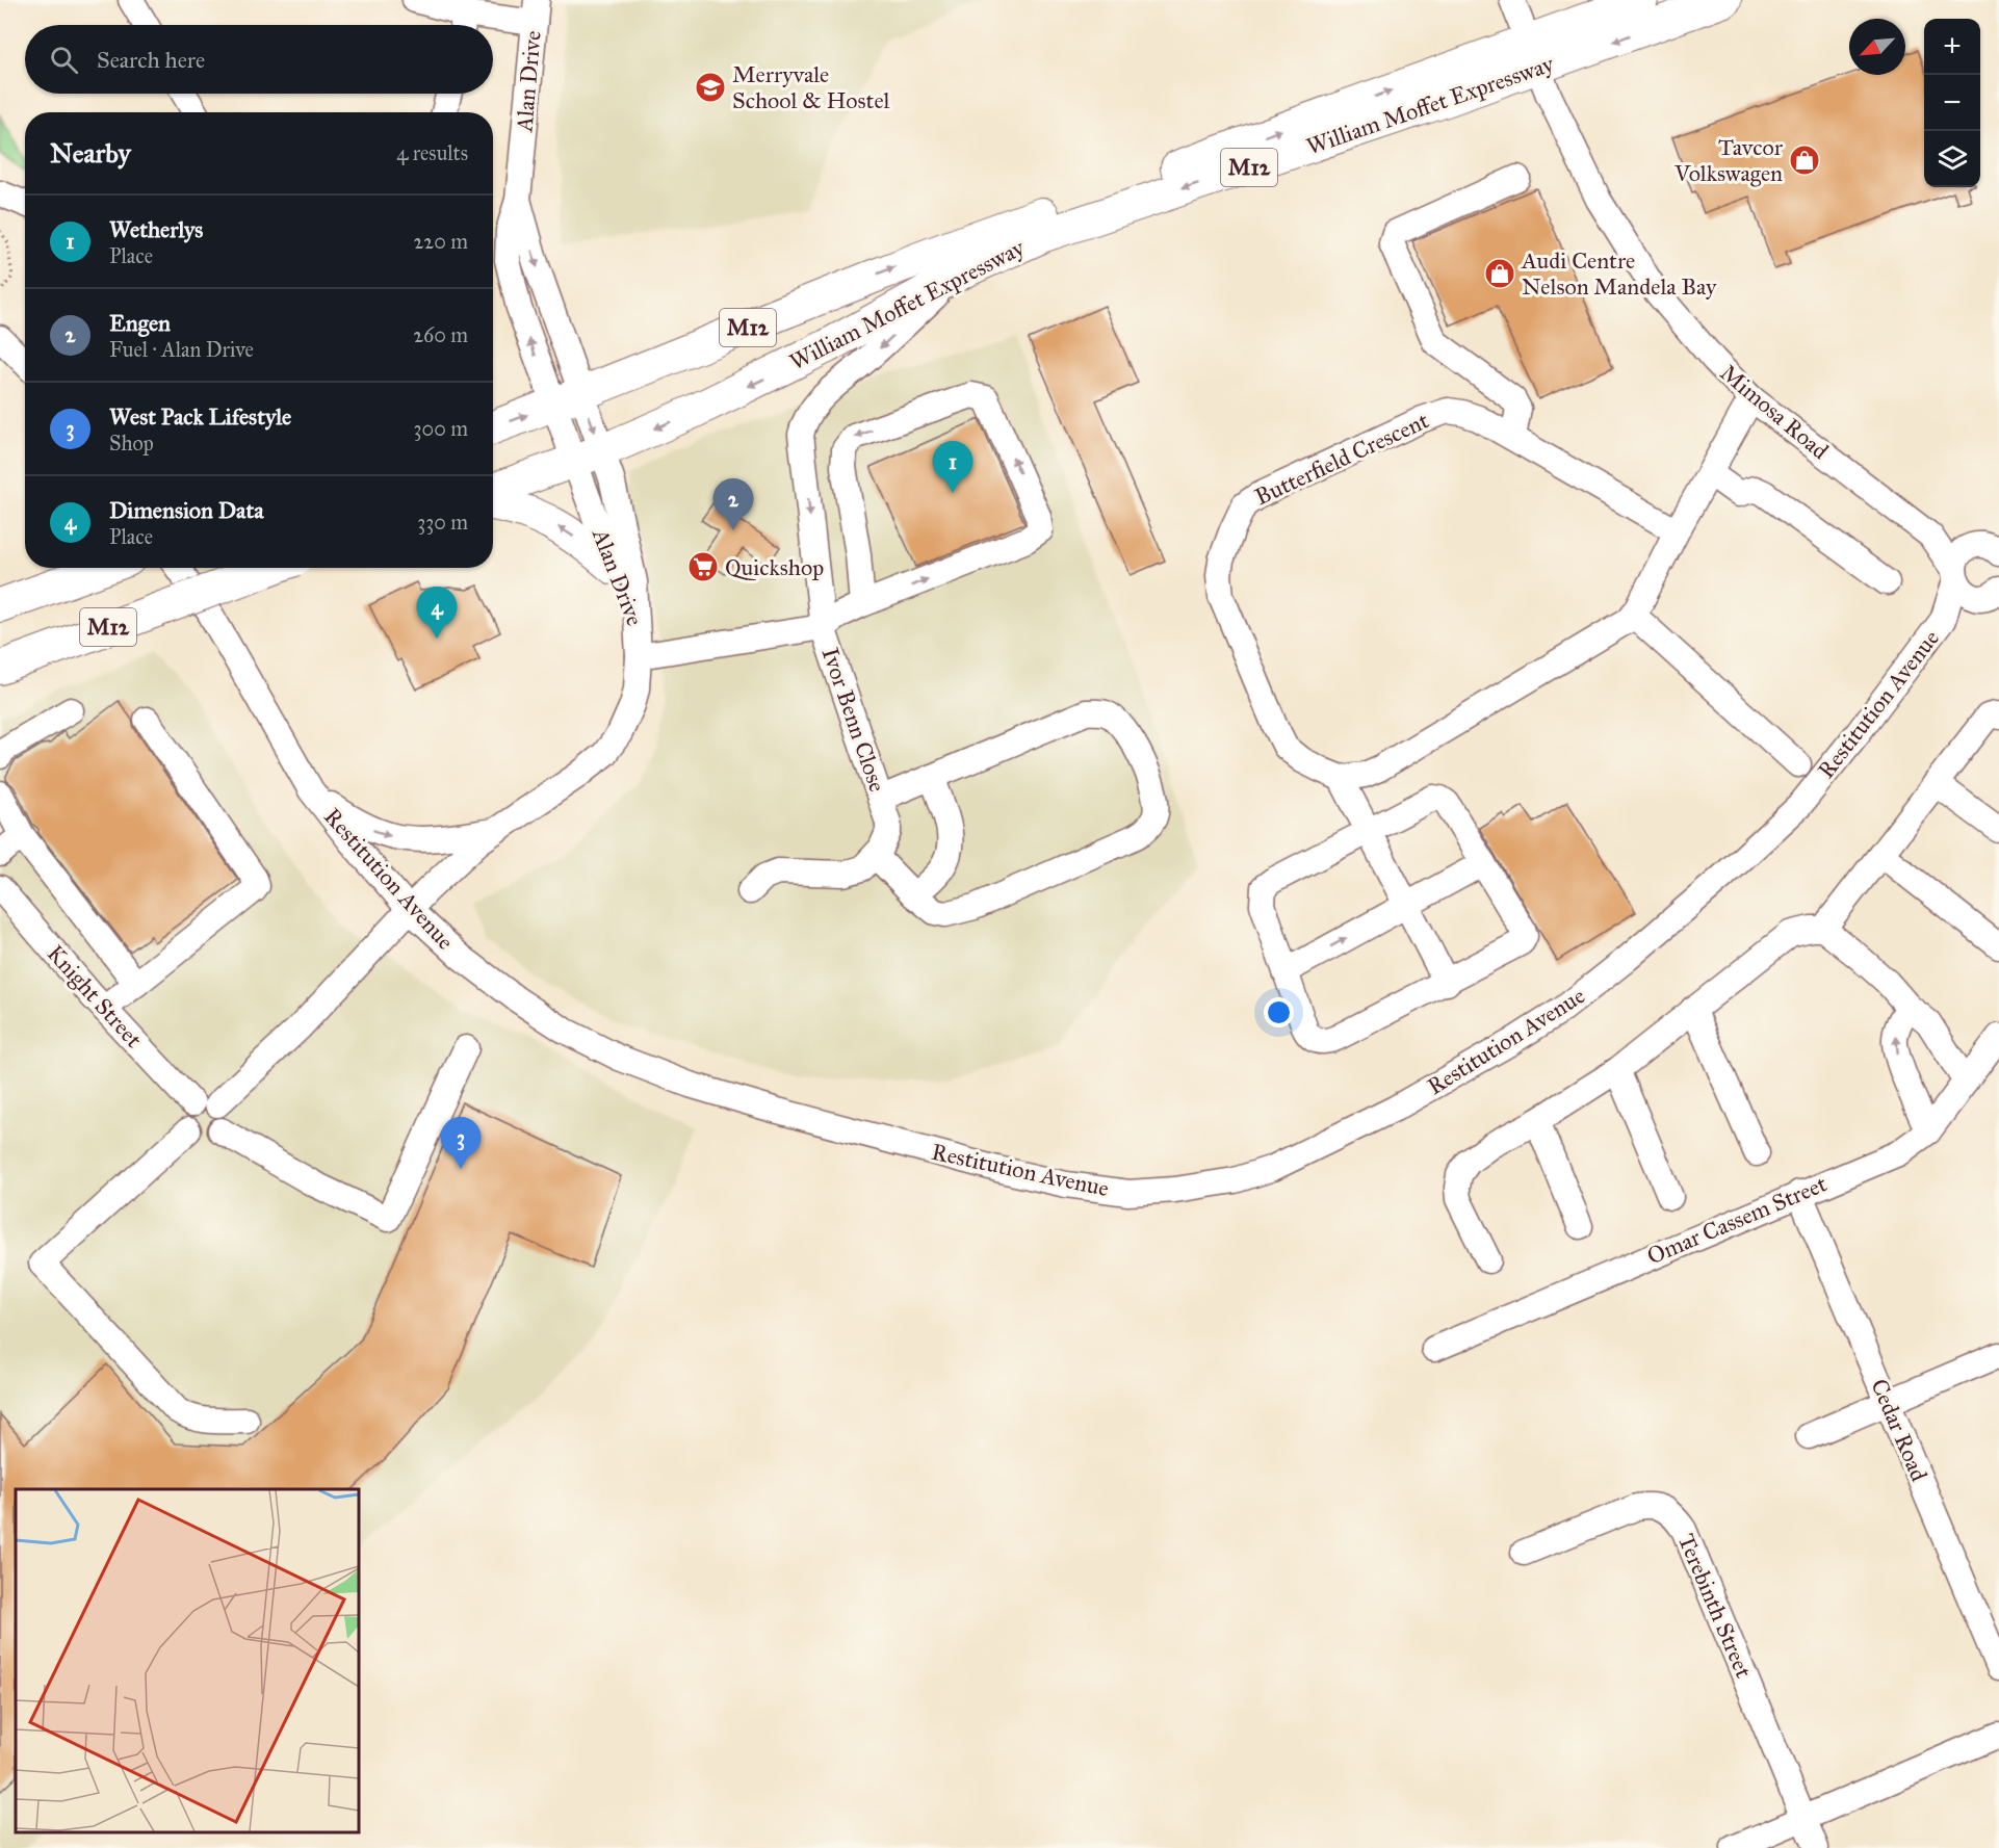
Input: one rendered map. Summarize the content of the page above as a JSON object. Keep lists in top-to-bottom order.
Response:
{
  "streets": {
    "main road": ["William Moffet Expressway", "M12"],
    "street": [
      "Alan Drive",
      "Mimosa Road",
      "Butterfield Crescent",
      "Restitution Avenue",
      "Ivor Benn Close",
      "Knight Street",
      "Omar Cassem Street",
      "Cedar Road",
      "Terebinth Street"
    ]
  },
  "crossings": [
    ["Alan Drive", "William Moffet Expressway"],
    ["Alan Drive", "Ivor Benn Close"],
    ["William Moffet Expressway", "Mimosa Road"],
    ["Mimosa Road", "Restitution Avenue"],
    ["Omar Cassem Street", "Cedar Road"]
  ],
  "places": {
    "school or university": ["Merryvale School & Hostel"],
    "shop": ["Tavcor Volkswagen", "Audi Centre Nelson Mandela Bay"],
    "supermarket": ["Quickshop"]
  },
  "north": "bottom left",
  "page": {
    "map_buttons": ["+", "−"],
    "search": "Search here",
    "heading": ["Nearby", "4 results"],
    "list": [
      {
        "mark": "1",
        "name": "Wetherlys",
        "note": "Place",
        "value": "220 m"
      },
      {
        "mark": "2",
        "name": "Engen",
        "note": "Fuel · Alan Drive",
        "value": "260 m"
      },
      {
        "mark": "3",
        "name": "West Pack Lifestyle",
        "note": "Shop",
        "value": "300 m"
      },
      {
        "mark": "4",
        "name": "Dimension Data",
        "note": "Place",
        "value": "330 m"
      }
    ],
    "pins": [
      "1",
      "2",
      "4",
      "3"
    ]
  }
}
